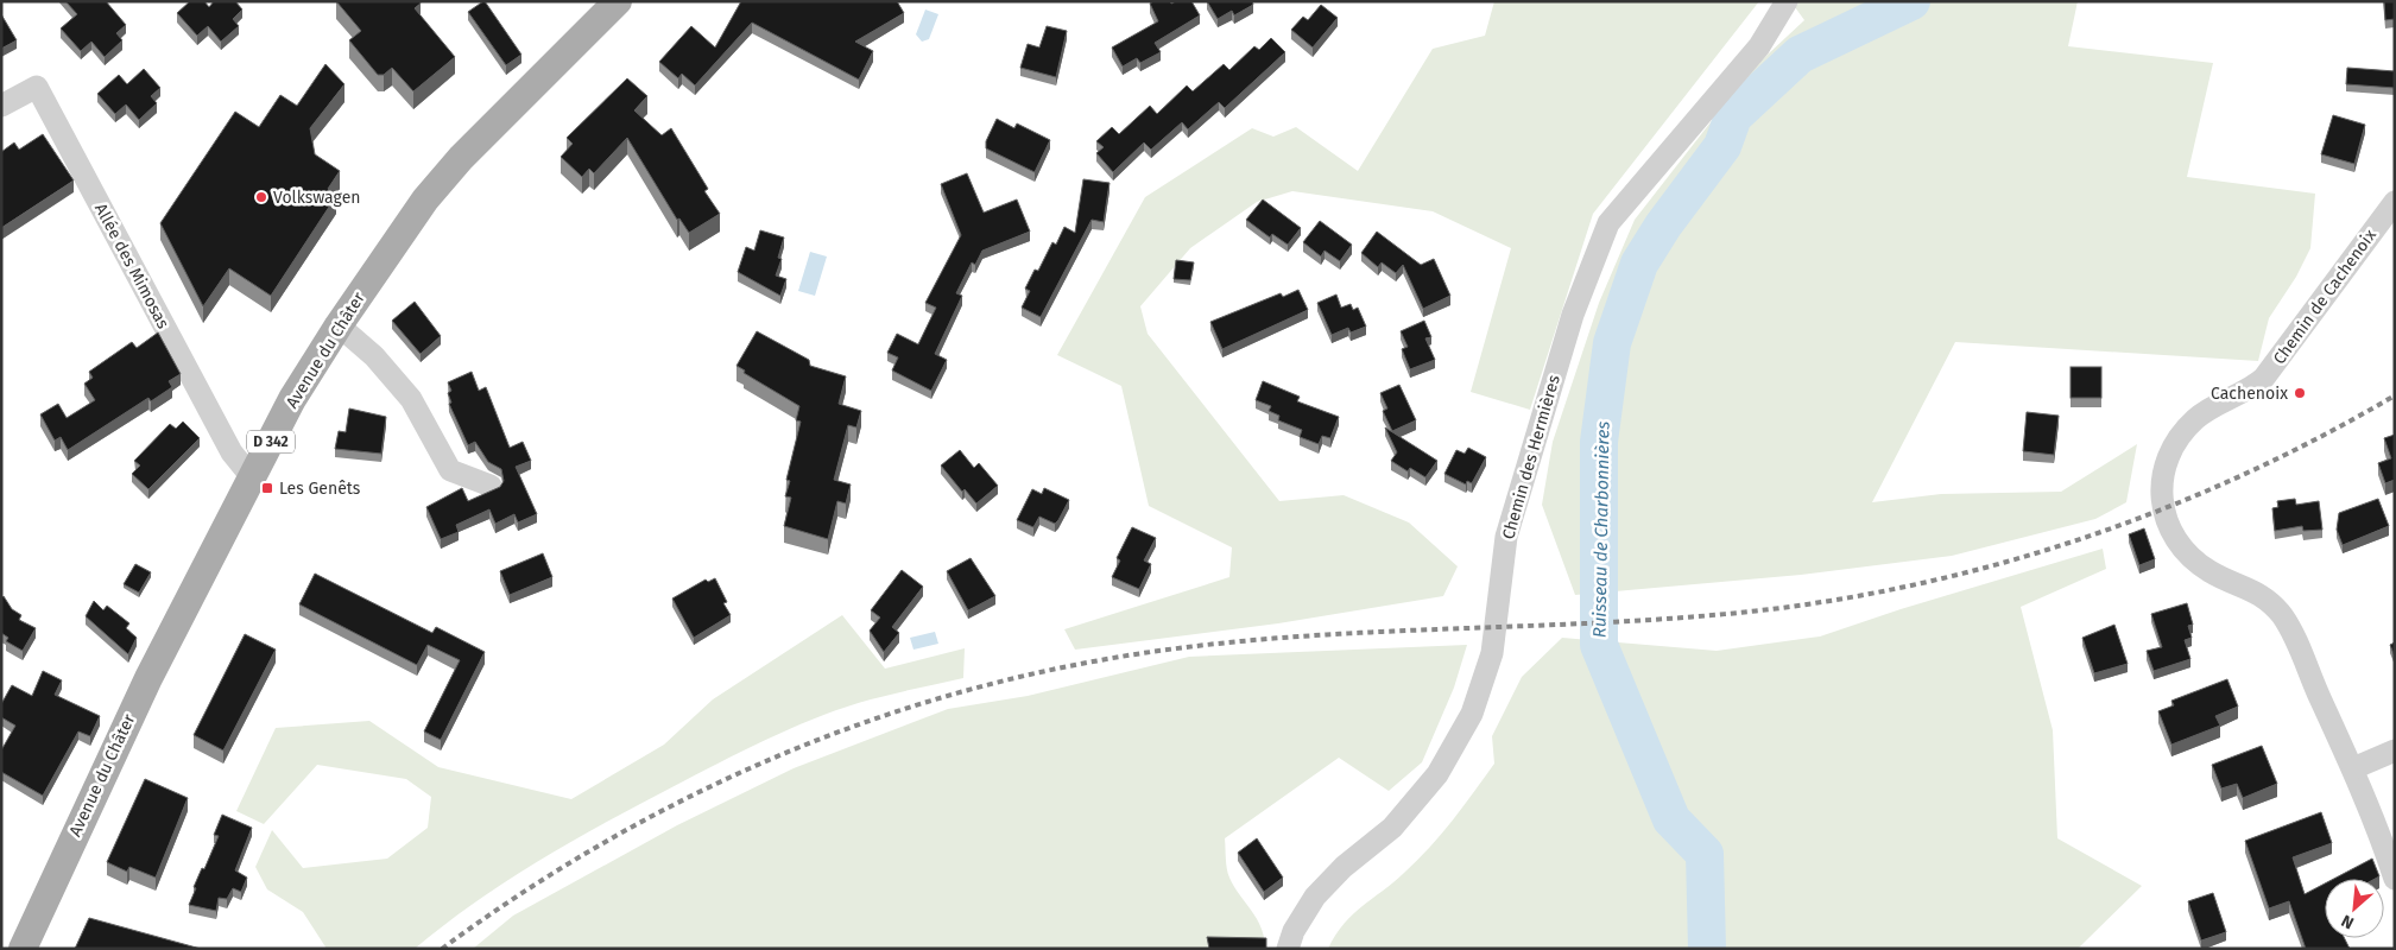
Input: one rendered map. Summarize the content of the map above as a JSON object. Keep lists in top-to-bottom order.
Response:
{
  "streets": {
    "main road": ["Avenue du Châter", "D 342"],
    "street": ["Allée des Mimosas", "Chemin de Cachenoix", "Chemin des Hermières"]
  },
  "crossings": [
    ["Allée des Mimosas", "Avenue du Châter"]
  ],
  "water": ["Ruisseau de Charbonnières"],
  "places": {
    "other": ["Volkswagen", "Cachenoix"],
    "transit": ["Les Genêts"]
  },
  "north": "bottom left"
}
